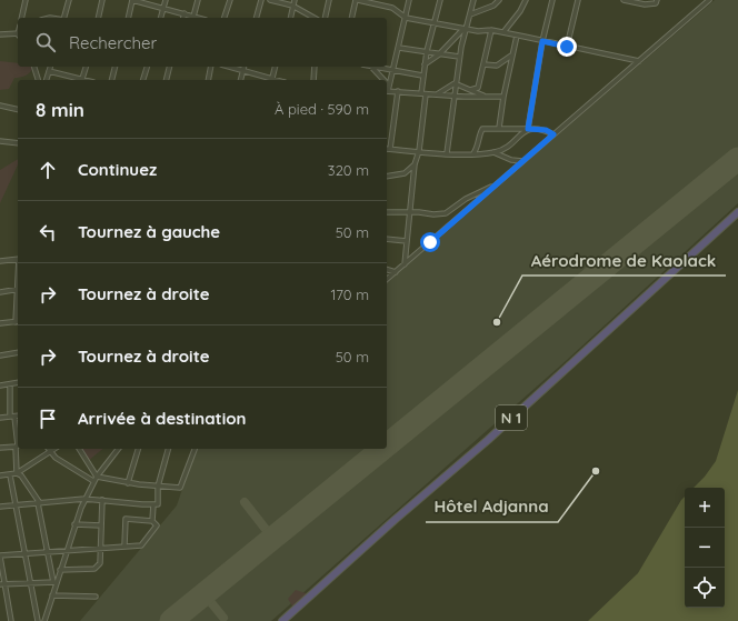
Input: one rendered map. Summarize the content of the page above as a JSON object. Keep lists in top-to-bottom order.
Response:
{
  "streets": {
    "highway": ["N 1"]
  },
  "places": ["Aérodrome de Kaolack", "Hôtel Adjanna"],
  "page": {
    "search": "Rechercher",
    "heading": ["8 min", "À pied · 590 m"],
    "list": [
      ["Continuez", "320 m"],
      ["Tournez à gauche", "50 m"],
      ["Tournez à droite", "170 m"],
      ["Tournez à droite", "50 m"],
      "Arrivée à destination"
    ],
    "map_buttons": ["+", "−"]
  }
}
